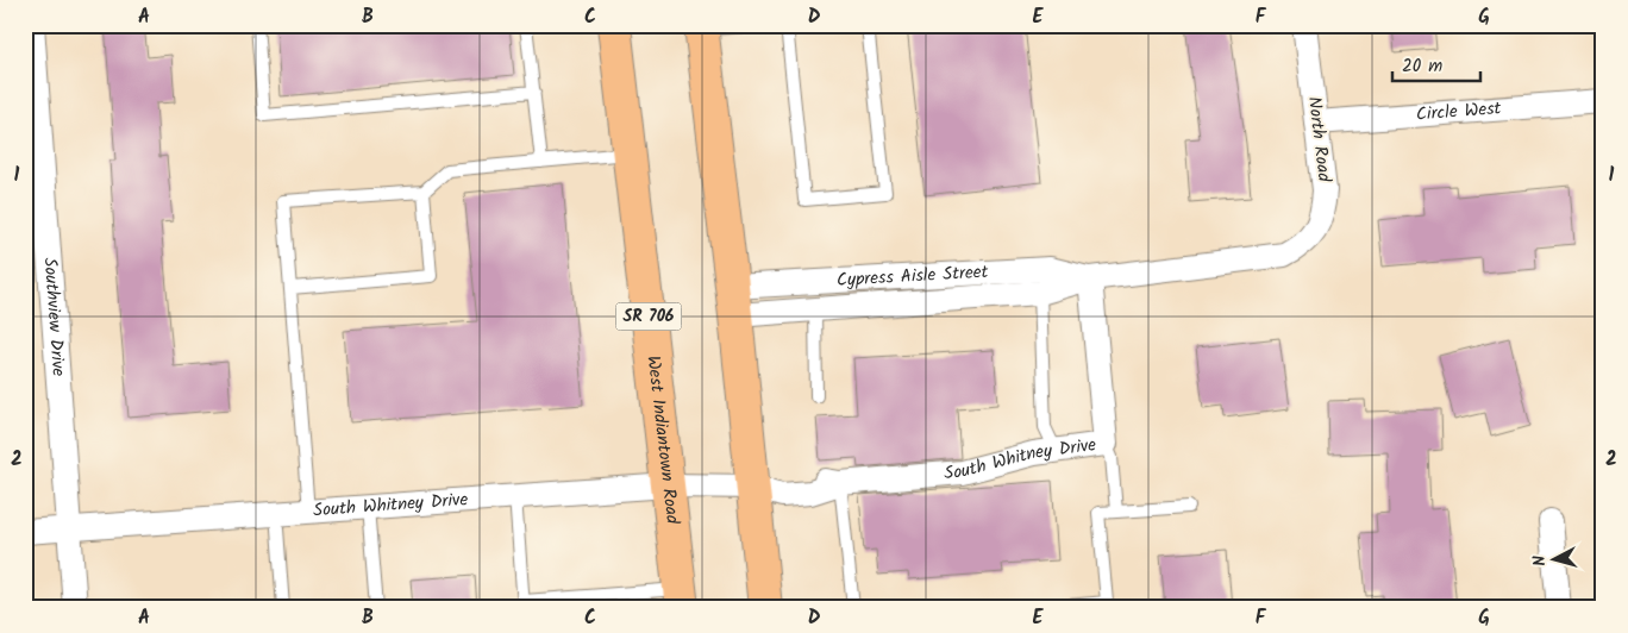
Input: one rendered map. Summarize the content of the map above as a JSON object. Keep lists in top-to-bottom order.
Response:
{
  "streets": {
    "main road": ["SR 706", "West Indiantown Road"],
    "street": [
      "Circle West",
      "North Road",
      "Cypress Aisle Street",
      "Southview Drive",
      "South Whitney Drive"
    ]
  },
  "crossings": [
    ["Circle West", "North Road"],
    ["North Road", "Cypress Aisle Street"],
    ["Cypress Aisle Street", "South Whitney Drive"],
    ["Southview Drive", "South Whitney Drive"],
    ["West Indiantown Road", "South Whitney Drive"]
  ],
  "scale_bar": "20 m",
  "north": "left",
  "grid": {
    "columns": [
      "A",
      "B",
      "C",
      "D",
      "E",
      "F",
      "G"
    ],
    "rows": ["1", "2"]
  }
}
